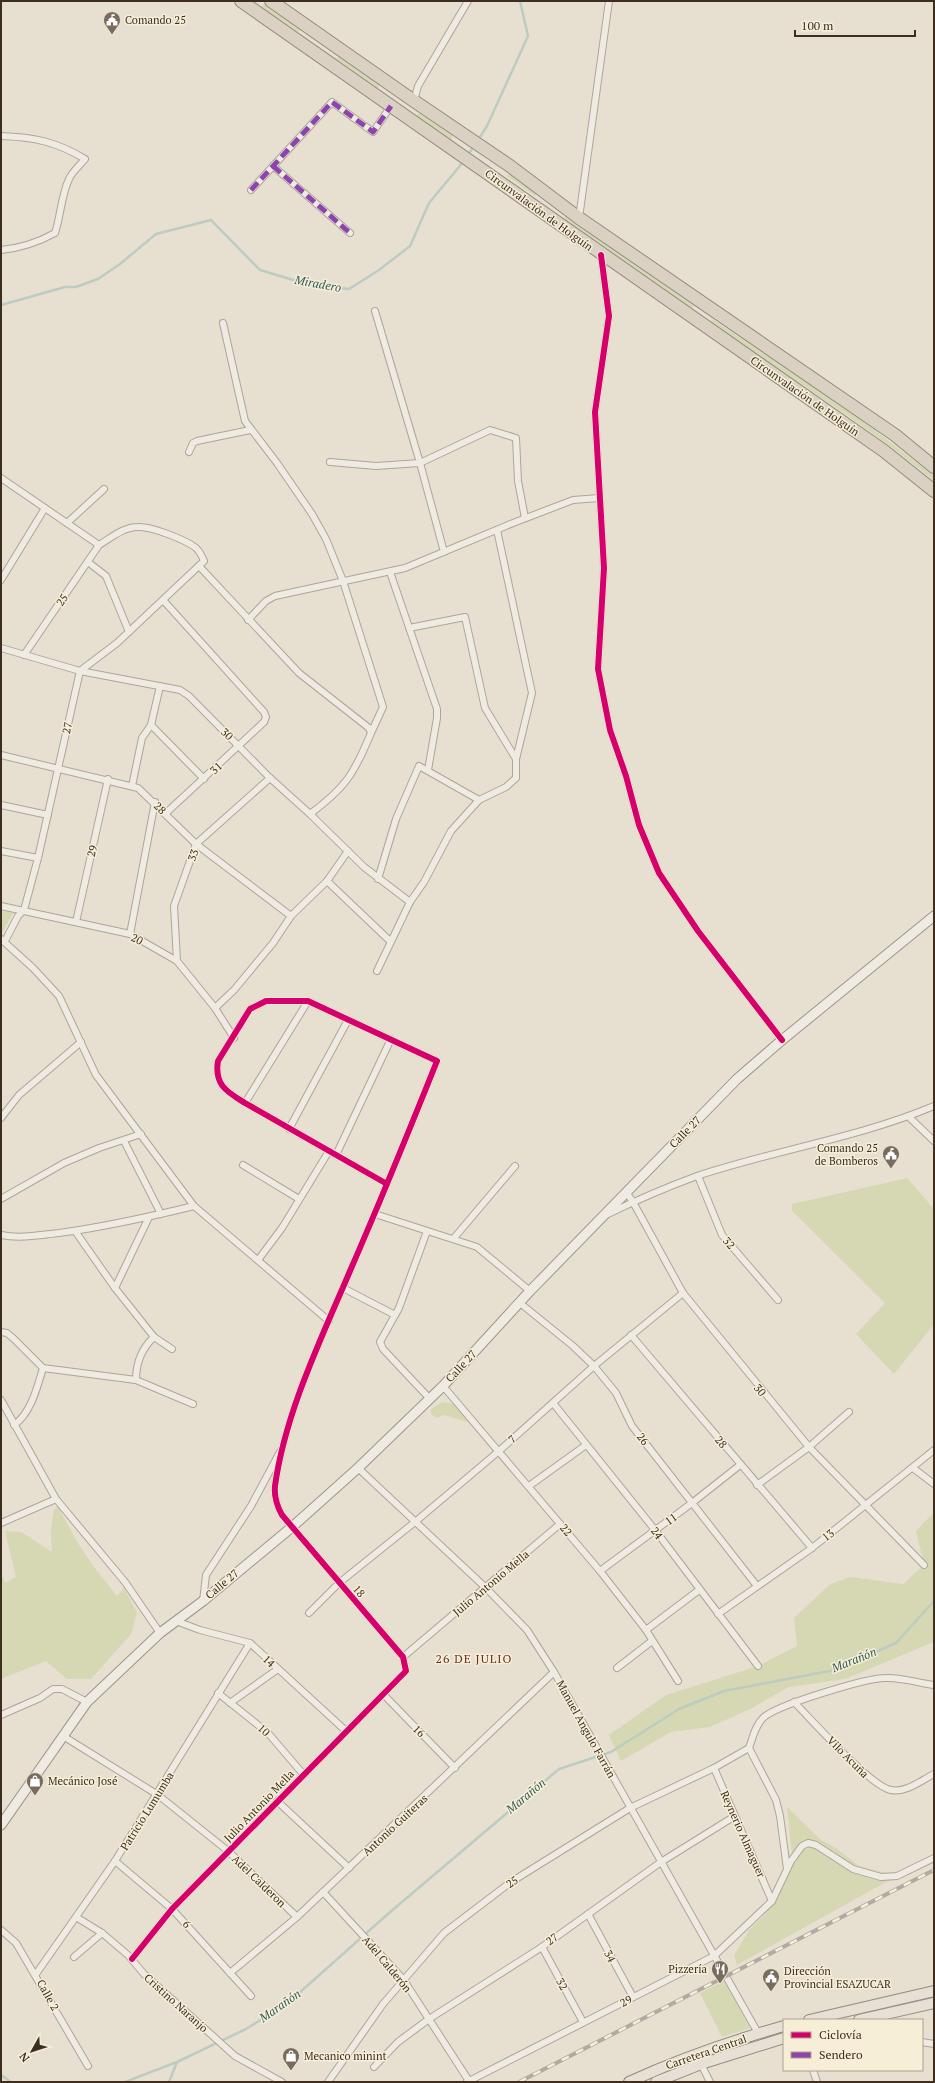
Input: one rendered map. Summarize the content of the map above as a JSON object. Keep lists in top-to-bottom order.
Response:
{
  "streets": {
    "highway": ["Circunvalación de Holguín"],
    "main road": ["Calle 27", "Carretera Central"],
    "street": [
      "25",
      "27",
      "30",
      "31",
      "28",
      "29",
      "33",
      "20",
      "32",
      "7",
      "26",
      "11",
      "22",
      "24",
      "13",
      "Julio Antonio Mella",
      "18",
      "14",
      "Manuel Angulo Farrán",
      "10",
      "16",
      "Vilo Acuña",
      "Patricio Lumumba",
      "Antonio Guiteras",
      "Reynerio Almaguer",
      "Adel Calderon",
      "6",
      "34",
      "Adel Calderón",
      "Calle 2",
      "Cristino Naranjo"
    ]
  },
  "crossings": [
    ["25", "30"],
    ["25", "Manuel Angulo Farrán"],
    ["25", "Reynerio Almaguer"],
    ["25", "Adel Calderón"],
    ["27", "30"],
    ["27", "28"],
    ["27", "20"],
    ["27", "32"],
    ["27", "Manuel Angulo Farrán"],
    ["27", "Reynerio Almaguer"],
    ["27", "34"],
    ["27", "Adel Calderón"],
    ["30", "31"],
    ["30", "33"],
    ["30", "Calle 27"],
    ["30", "7"],
    ["30", "13"],
    ["31", "28"],
    ["28", "29"],
    ["28", "33"],
    ["28", "7"],
    ["28", "11"],
    ["28", "13"],
    ["29", "20"],
    ["29", "32"],
    ["29", "Manuel Angulo Farrán"],
    ["29", "Reynerio Almaguer"],
    ["29", "34"],
    ["29", "Adel Calderón"],
    ["33", "20"],
    ["Calle 27", "26"],
    ["Calle 27", "22"],
    ["Calle 27", "18"],
    ["Calle 27", "14"],
    ["Calle 27", "Manuel Angulo Farrán"],
    ["Calle 27", "Adel Calderon"],
    ["7", "26"],
    ["7", "22"],
    ["7", "24"],
    ["7", "18"],
    ["7", "Manuel Angulo Farrán"],
    ["26", "11"],
    ["26", "13"],
    ["11", "22"],
    ["11", "24"],
    ["22", "Julio Antonio Mella"],
    ["24", "13"],
    ["Julio Antonio Mella", "18"],
    ["Julio Antonio Mella", "14"],
    ["Julio Antonio Mella", "Manuel Angulo Farrán"],
    ["Julio Antonio Mella", "10"],
    ["Julio Antonio Mella", "16"],
    ["Julio Antonio Mella", "Adel Calderon"],
    ["Julio Antonio Mella", "6"],
    ["Julio Antonio Mella", "Cristino Naranjo"],
    ["14", "Patricio Lumumba"],
    ["Manuel Angulo Farrán", "Antonio Guiteras"],
    ["Manuel Angulo Farrán", "Carretera Central"],
    ["10", "Patricio Lumumba"],
    ["16", "Antonio Guiteras"],
    ["Patricio Lumumba", "Adel Calderon"],
    ["Patricio Lumumba", "6"],
    ["Patricio Lumumba", "Calle 2"],
    ["Patricio Lumumba", "Cristino Naranjo"],
    ["Antonio Guiteras", "Adel Calderon"],
    ["Antonio Guiteras", "6"],
    ["Antonio Guiteras", "Adel Calderón"]
  ],
  "districts": ["26 DE JULIO"],
  "water": ["Miradero", "Marañón"],
  "places": {
    "public building": ["Comando 25", "Comando 25 de Bomberos", "Dirección Provincial ESAZUCAR"],
    "shop": ["Mecánico José", "Mecanico minint"],
    "restaurant": ["Pizzería"]
  },
  "legend": ["Ciclovía", "Sendero"],
  "scale_bar": "100 m",
  "north": "bottom left"
}
